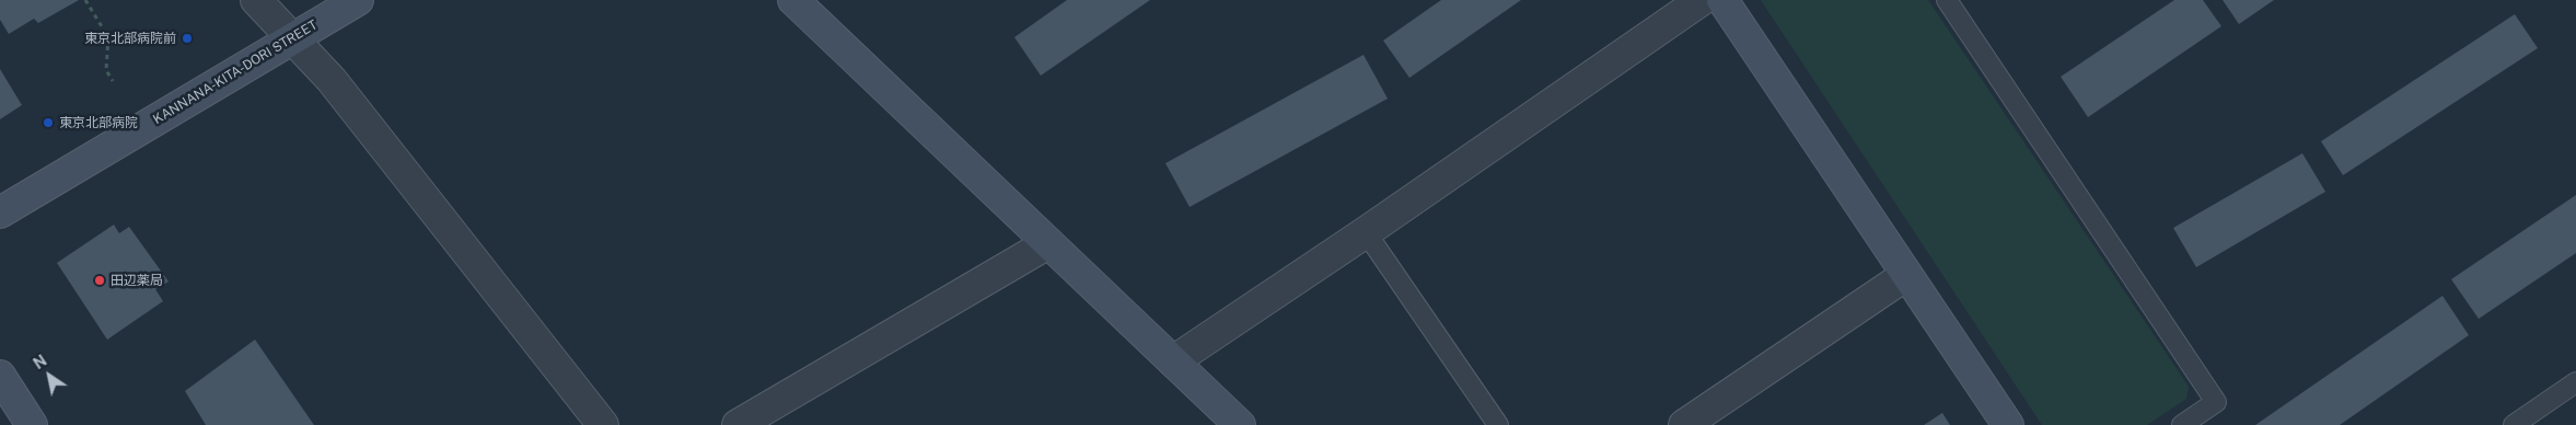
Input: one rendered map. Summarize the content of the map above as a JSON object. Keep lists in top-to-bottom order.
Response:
{
  "streets": {
    "street": ["KANNANA-KITA-DORI STREET"]
  },
  "places": ["東京北部病院前", "東京北部病院", "田辺薬局"],
  "north": "top left"
}
